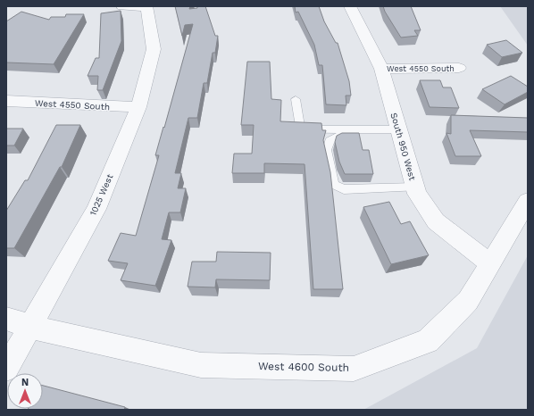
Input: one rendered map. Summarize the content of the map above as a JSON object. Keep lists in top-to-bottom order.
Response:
{
  "streets": {
    "street": [
      "West 4550 South",
      "South 950 West",
      "1025 West",
      "West 4600 South"
    ]
  },
  "crossings": [
    ["West 4550 South", "South 950 West"],
    ["West 4550 South", "1025 West"],
    ["South 950 West", "West 4600 South"],
    ["1025 West", "West 4600 South"]
  ],
  "north": "top"
}
